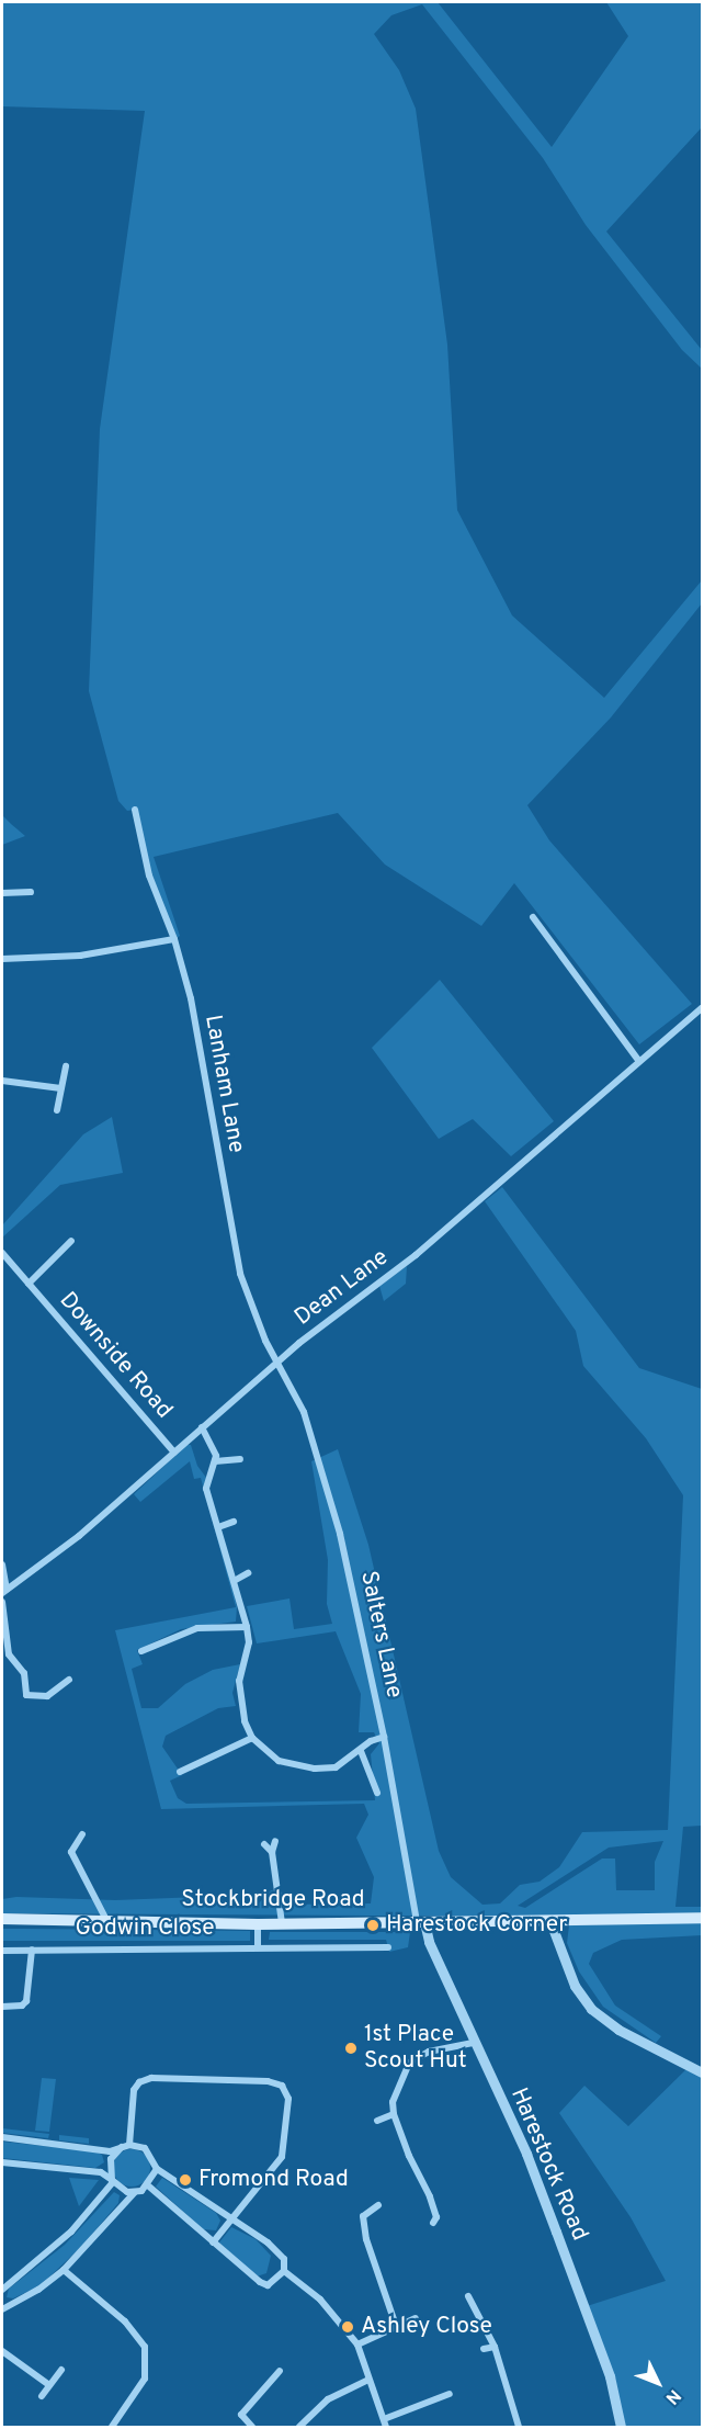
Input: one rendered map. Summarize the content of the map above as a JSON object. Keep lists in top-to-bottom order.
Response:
{
  "streets": {
    "main road": ["Stockbridge Road"],
    "street": [
      "Lanham Lane",
      "Dean Lane",
      "Downside Road",
      "Salters Lane",
      "Godwin Close",
      "Harestock Road"
    ]
  },
  "crossings": [
    ["Lanham Lane", "Dean Lane"],
    ["Lanham Lane", "Salters Lane"],
    ["Dean Lane", "Downside Road"],
    ["Dean Lane", "Salters Lane"],
    ["Salters Lane", "Stockbridge Road"],
    ["Salters Lane", "Harestock Road"],
    ["Stockbridge Road", "Harestock Road"]
  ],
  "places": [
    "Harestock Corner",
    "1st Place Scout Hut",
    "Fromond Road",
    "Ashley Close"
  ],
  "north": "bottom right"
}
